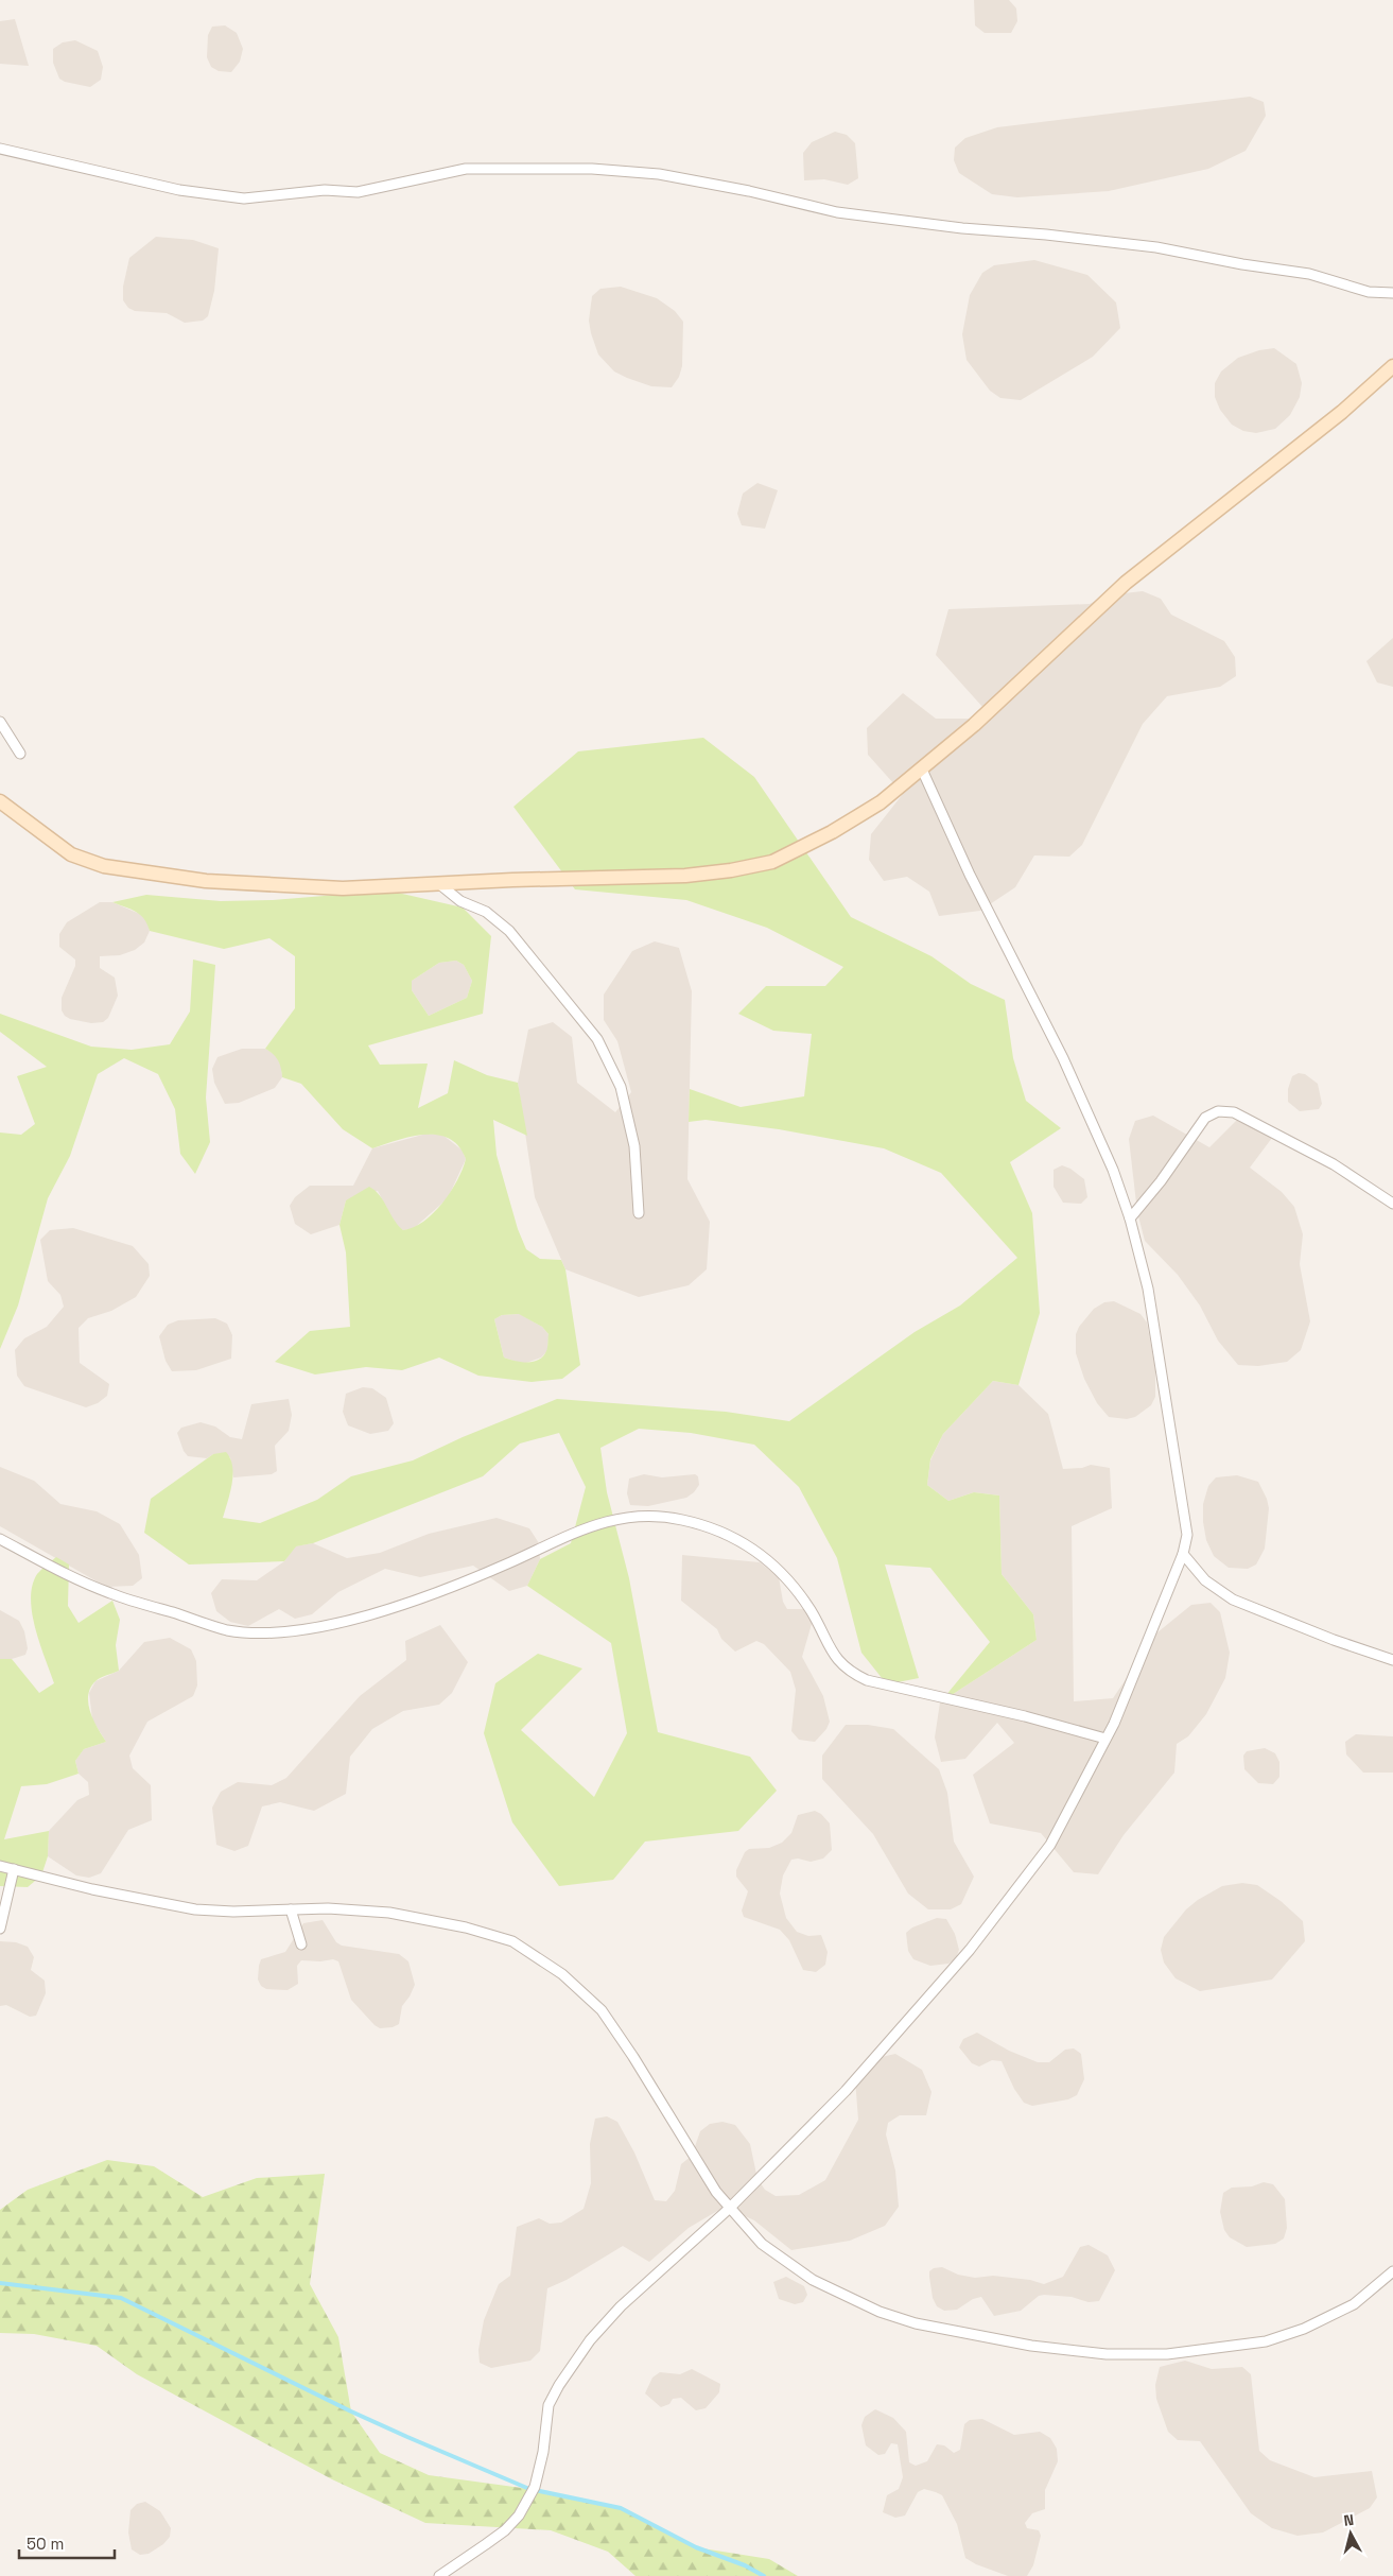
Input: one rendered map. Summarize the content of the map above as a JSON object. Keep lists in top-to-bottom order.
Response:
{
  "scale_bar": "50 m",
  "north": "top"
}
